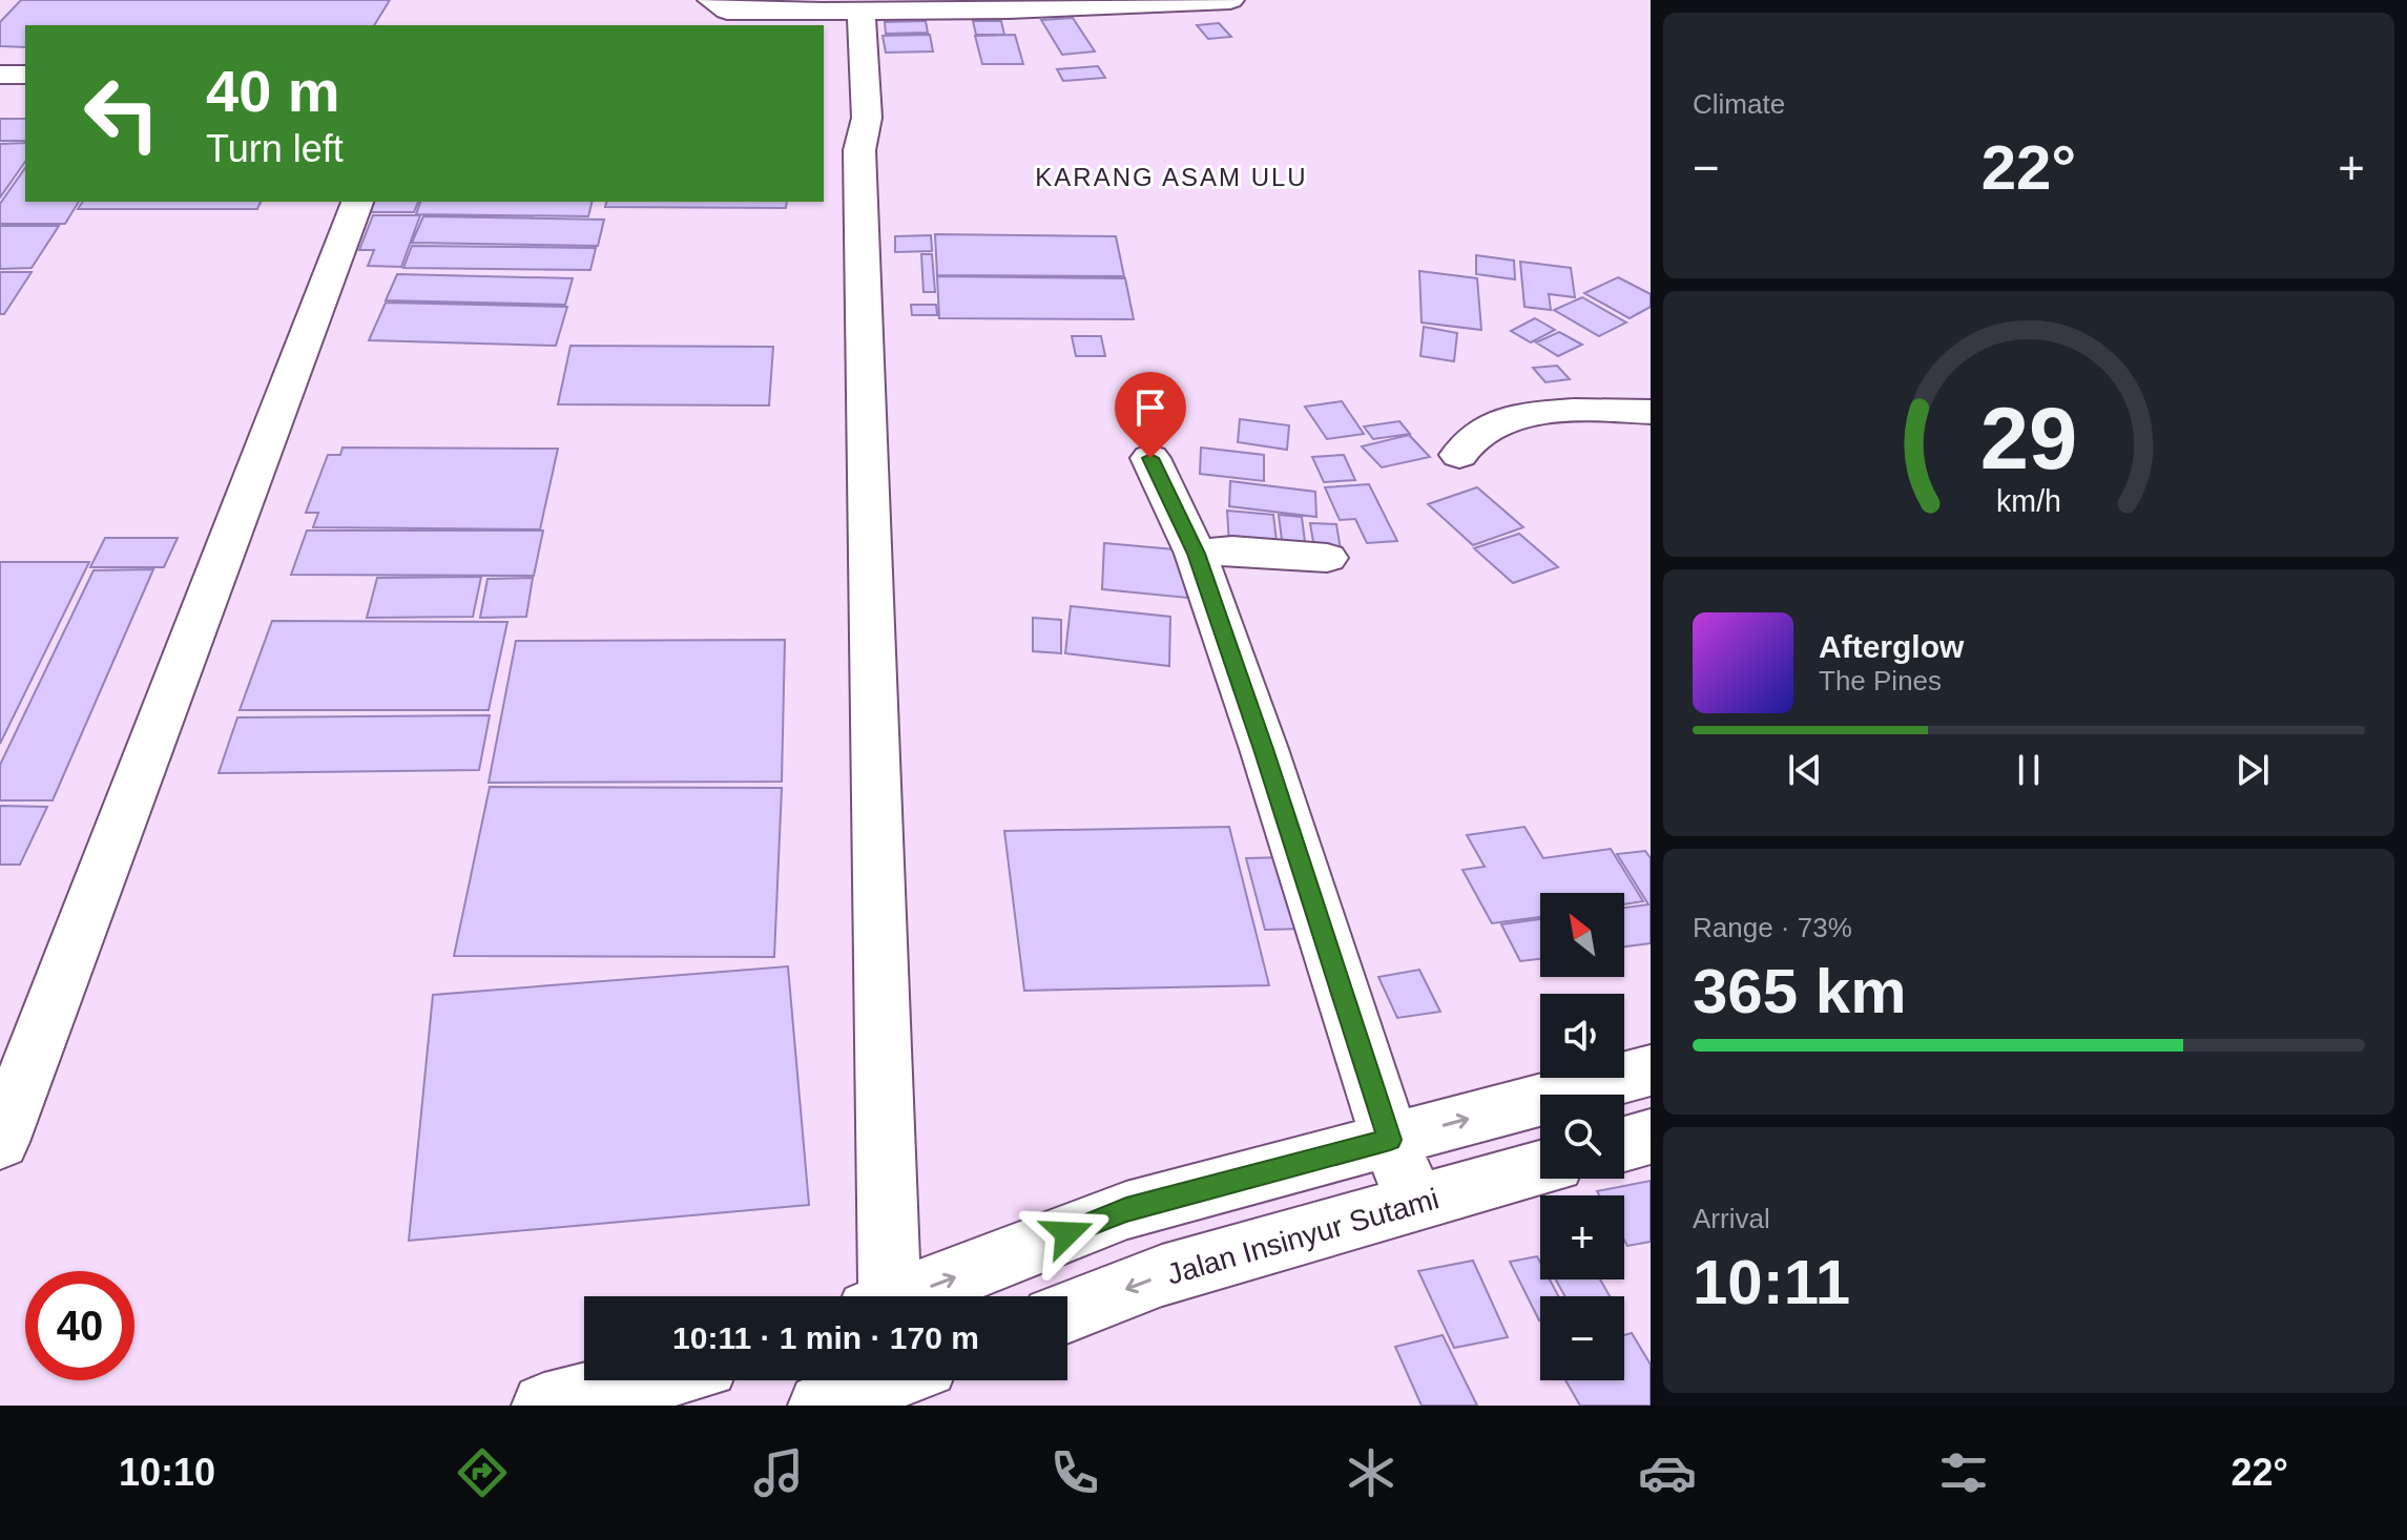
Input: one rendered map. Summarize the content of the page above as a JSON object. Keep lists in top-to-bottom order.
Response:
{
  "streets": {
    "street": ["Jalan Insinyur Sutami"]
  },
  "districts": ["KARANG ASAM ULU"],
  "north": "top left",
  "page": {
    "tile": [
      "Climate",
      ["Range · 73%", "365 km"],
      ["Arrival", "10:11"]
    ],
    "turn": ["40 m", "Turn left"],
    "heat": ["−", "22°", "+"],
    "song": ["Afterglow", "The Pines"],
    "map_buttons": ["+", "−"],
    "limit": "40",
    "trip": "10:11 · 1 min · 170 m",
    "tabs": ["10:10", "22°"],
    "gauge": ["29", "km/h"]
  }
}
